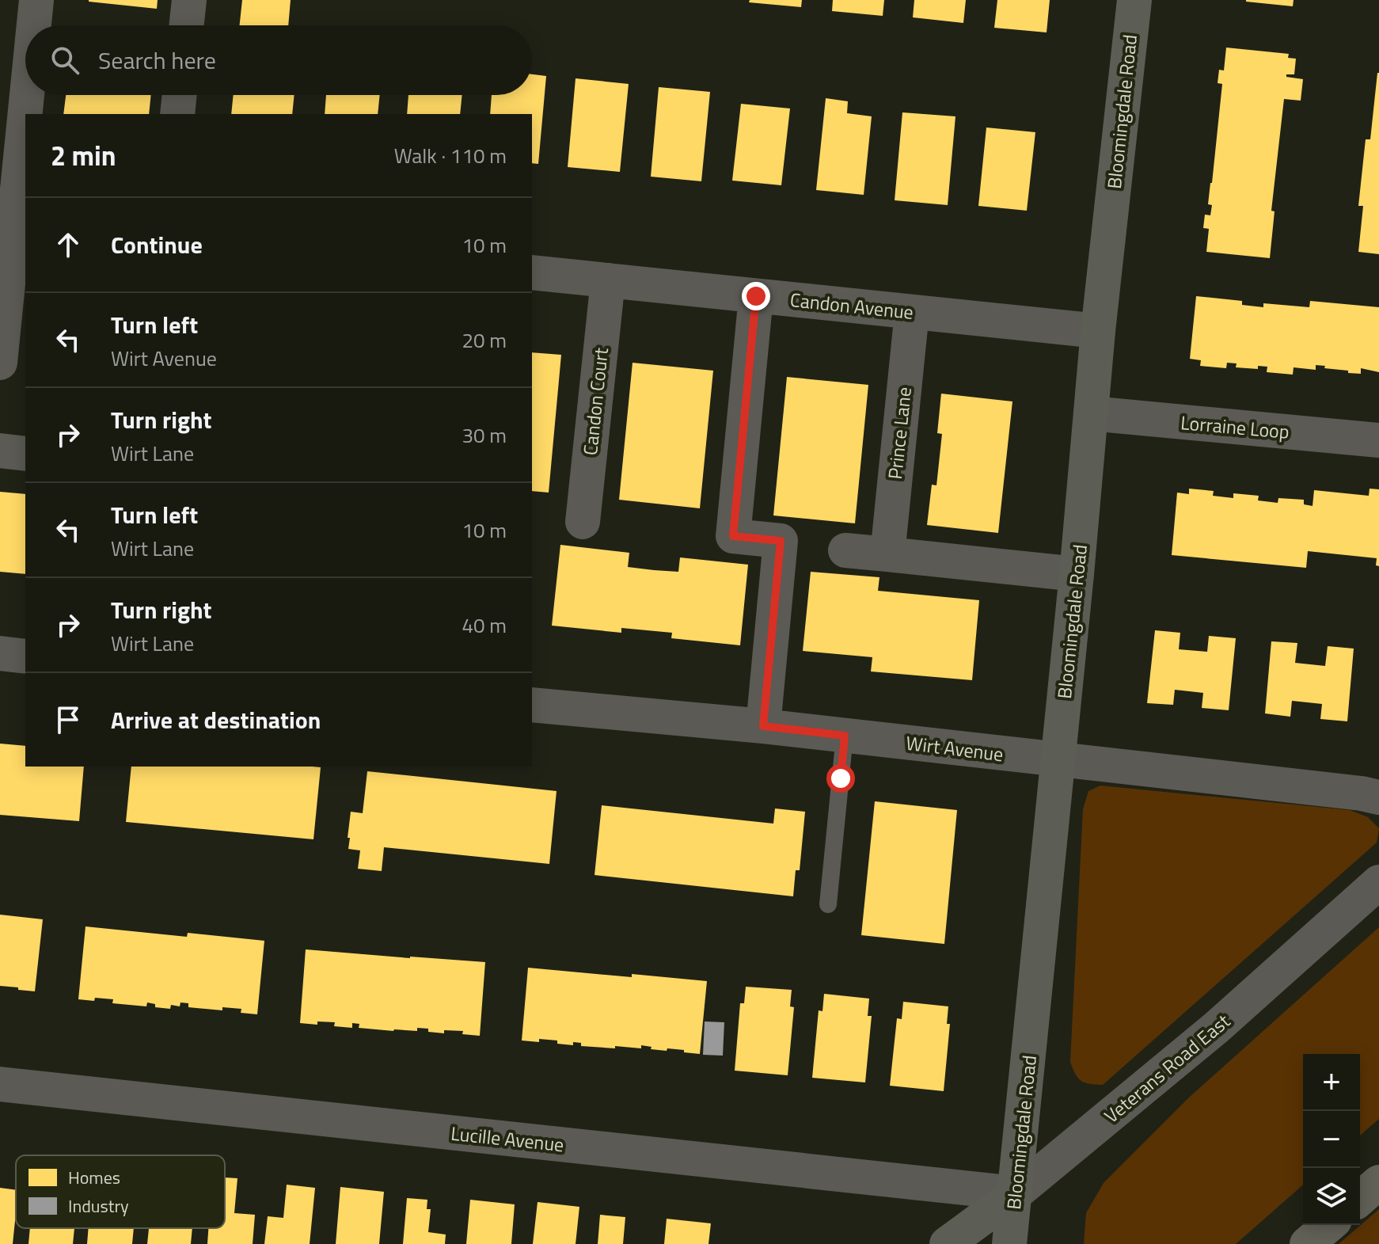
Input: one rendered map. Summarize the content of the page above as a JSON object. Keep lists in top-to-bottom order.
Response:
{
  "streets": {
    "street": [
      "Bloomingdale Road",
      "Candon Avenue",
      "Candon Court",
      "Lorraine Loop",
      "Prince Lane",
      "Wirt Avenue",
      "Veterans Road East",
      "Lucille Avenue"
    ]
  },
  "crossings": [
    ["Bloomingdale Road", "Candon Avenue"],
    ["Bloomingdale Road", "Lorraine Loop"],
    ["Bloomingdale Road", "Wirt Avenue"],
    ["Bloomingdale Road", "Veterans Road East"],
    ["Bloomingdale Road", "Lucille Avenue"],
    ["Candon Avenue", "Candon Court"],
    ["Candon Avenue", "Prince Lane"],
    ["Veterans Road East", "Lucille Avenue"]
  ],
  "legend": ["Homes", "Industry"],
  "page": {
    "search": "Search here",
    "heading": ["2 min", "Walk · 110 m"],
    "list": [
      ["Continue", "10 m"],
      ["Turn left", "Wirt Avenue", "20 m"],
      ["Turn right", "Wirt Lane", "30 m"],
      ["Turn left", "Wirt Lane", "10 m"],
      ["Turn right", "Wirt Lane", "40 m"],
      "Arrive at destination"
    ],
    "map_buttons": ["+", "−"]
  }
}
